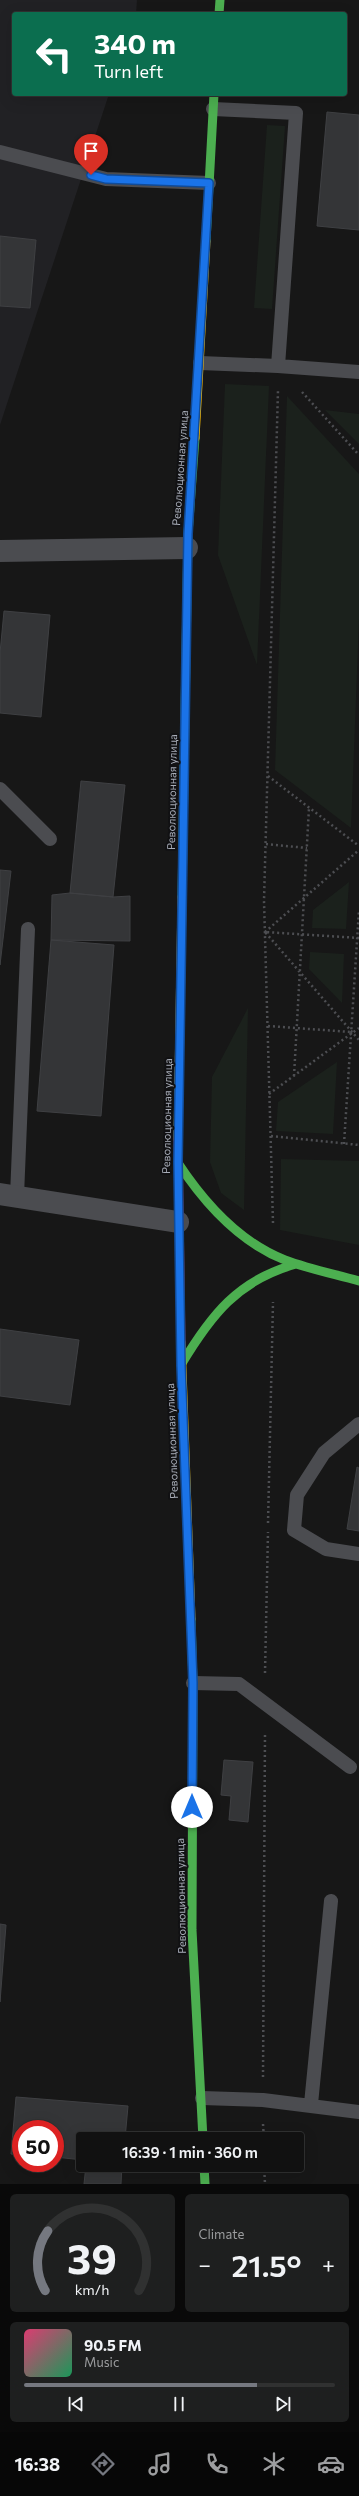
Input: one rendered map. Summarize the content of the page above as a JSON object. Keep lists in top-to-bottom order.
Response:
{
  "streets": {
    "main road": ["Революционная улица"]
  },
  "page": {
    "turn": ["340 m", "Turn left"],
    "limit": "50",
    "trip": "16:39 · 1 min · 360 m",
    "tile": "Climate",
    "heat": ["−", "21.5°", "+"],
    "song": ["90.5 FM", "Music"],
    "tabs": "16:38",
    "gauge": ["39", "km/h"]
  }
}
